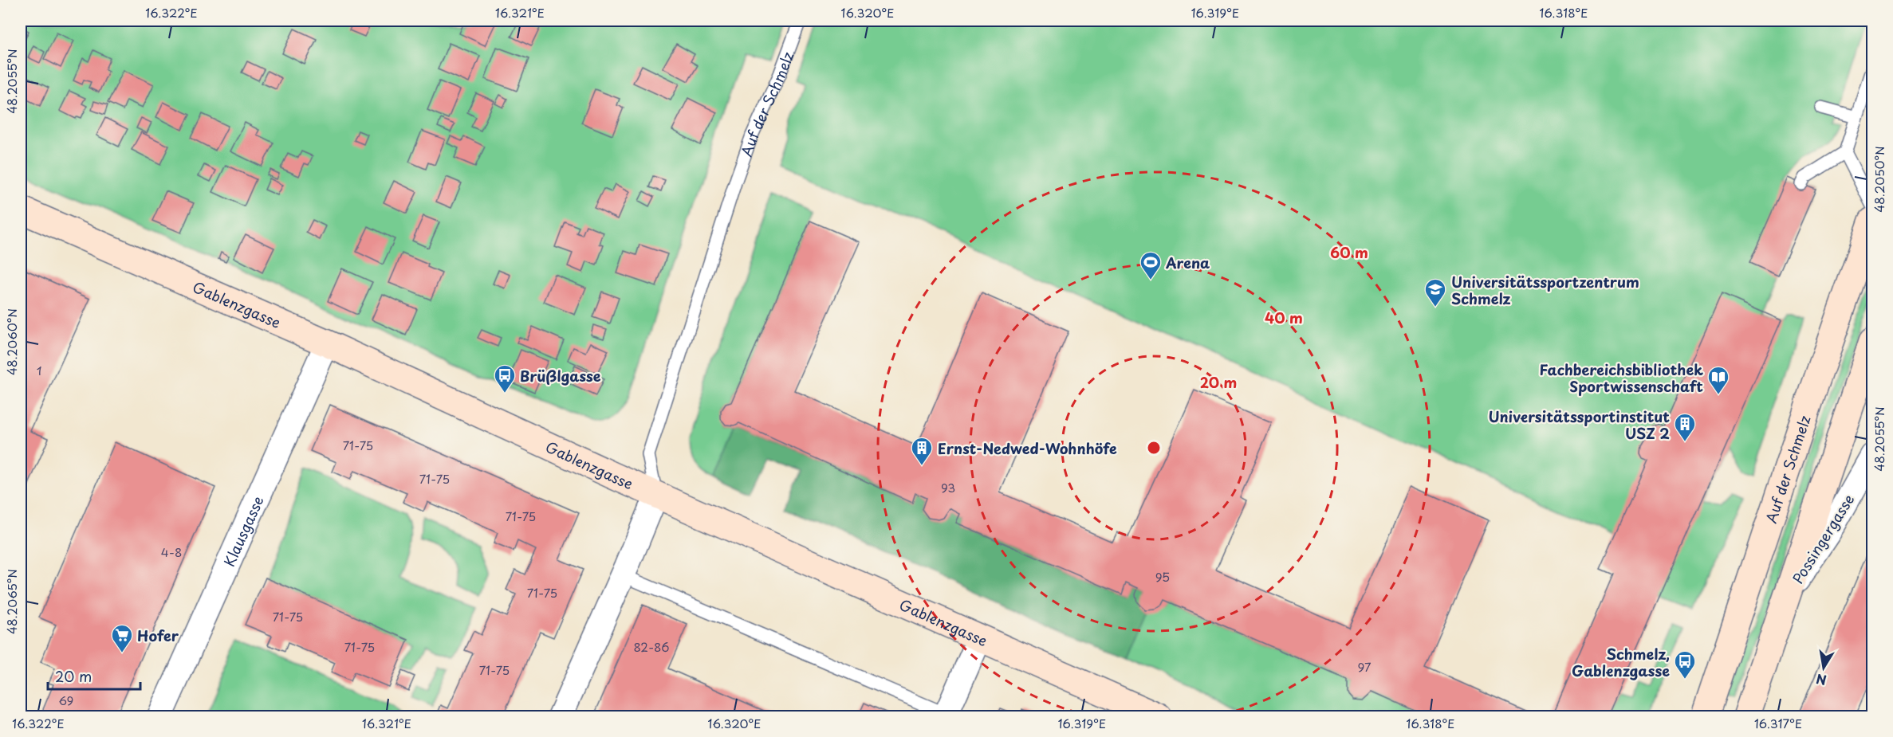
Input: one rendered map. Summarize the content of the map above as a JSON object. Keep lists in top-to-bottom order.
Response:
{
  "streets": {
    "main road": ["Auf der Schmelz", "Gablenzgasse"],
    "street": ["Klausgasse", "Possingergasse"]
  },
  "crossings": [
    ["Auf der Schmelz", "Gablenzgasse"],
    ["Gablenzgasse", "Klausgasse"]
  ],
  "places": {
    "sports": ["Arena"],
    "school or university": ["Universitätssportzentrum Schmelz"],
    "bus stop": ["Brüßlgasse", "Schmelz, Gablenzgasse"],
    "library": ["Fachbereichsbibliothek Sportwissenschaft"],
    "building": ["Universitätssportinstitut USZ 2", "Ernst-Nedwed-Wohnhöfe"],
    "supermarket": ["Hofer"]
  },
  "house_numbers": [
    "1",
    "71-75",
    "71-75",
    "93",
    "71-75",
    "4-8",
    "95",
    "71-75",
    "71-75",
    "71-75",
    "82-86",
    "97",
    "71-75",
    "69"
  ],
  "scale_bar": "20 m",
  "north": "bottom",
  "coordinates": [
    "16.322°E",
    "16.321°E",
    "16.320°E",
    "16.319°E",
    "16.318°E",
    "48.2055°N",
    "48.2050°N",
    "48.2060°N",
    "48.2065°N",
    "16.317°E"
  ],
  "rings": ["60 m", "40 m", "20 m"]
}
